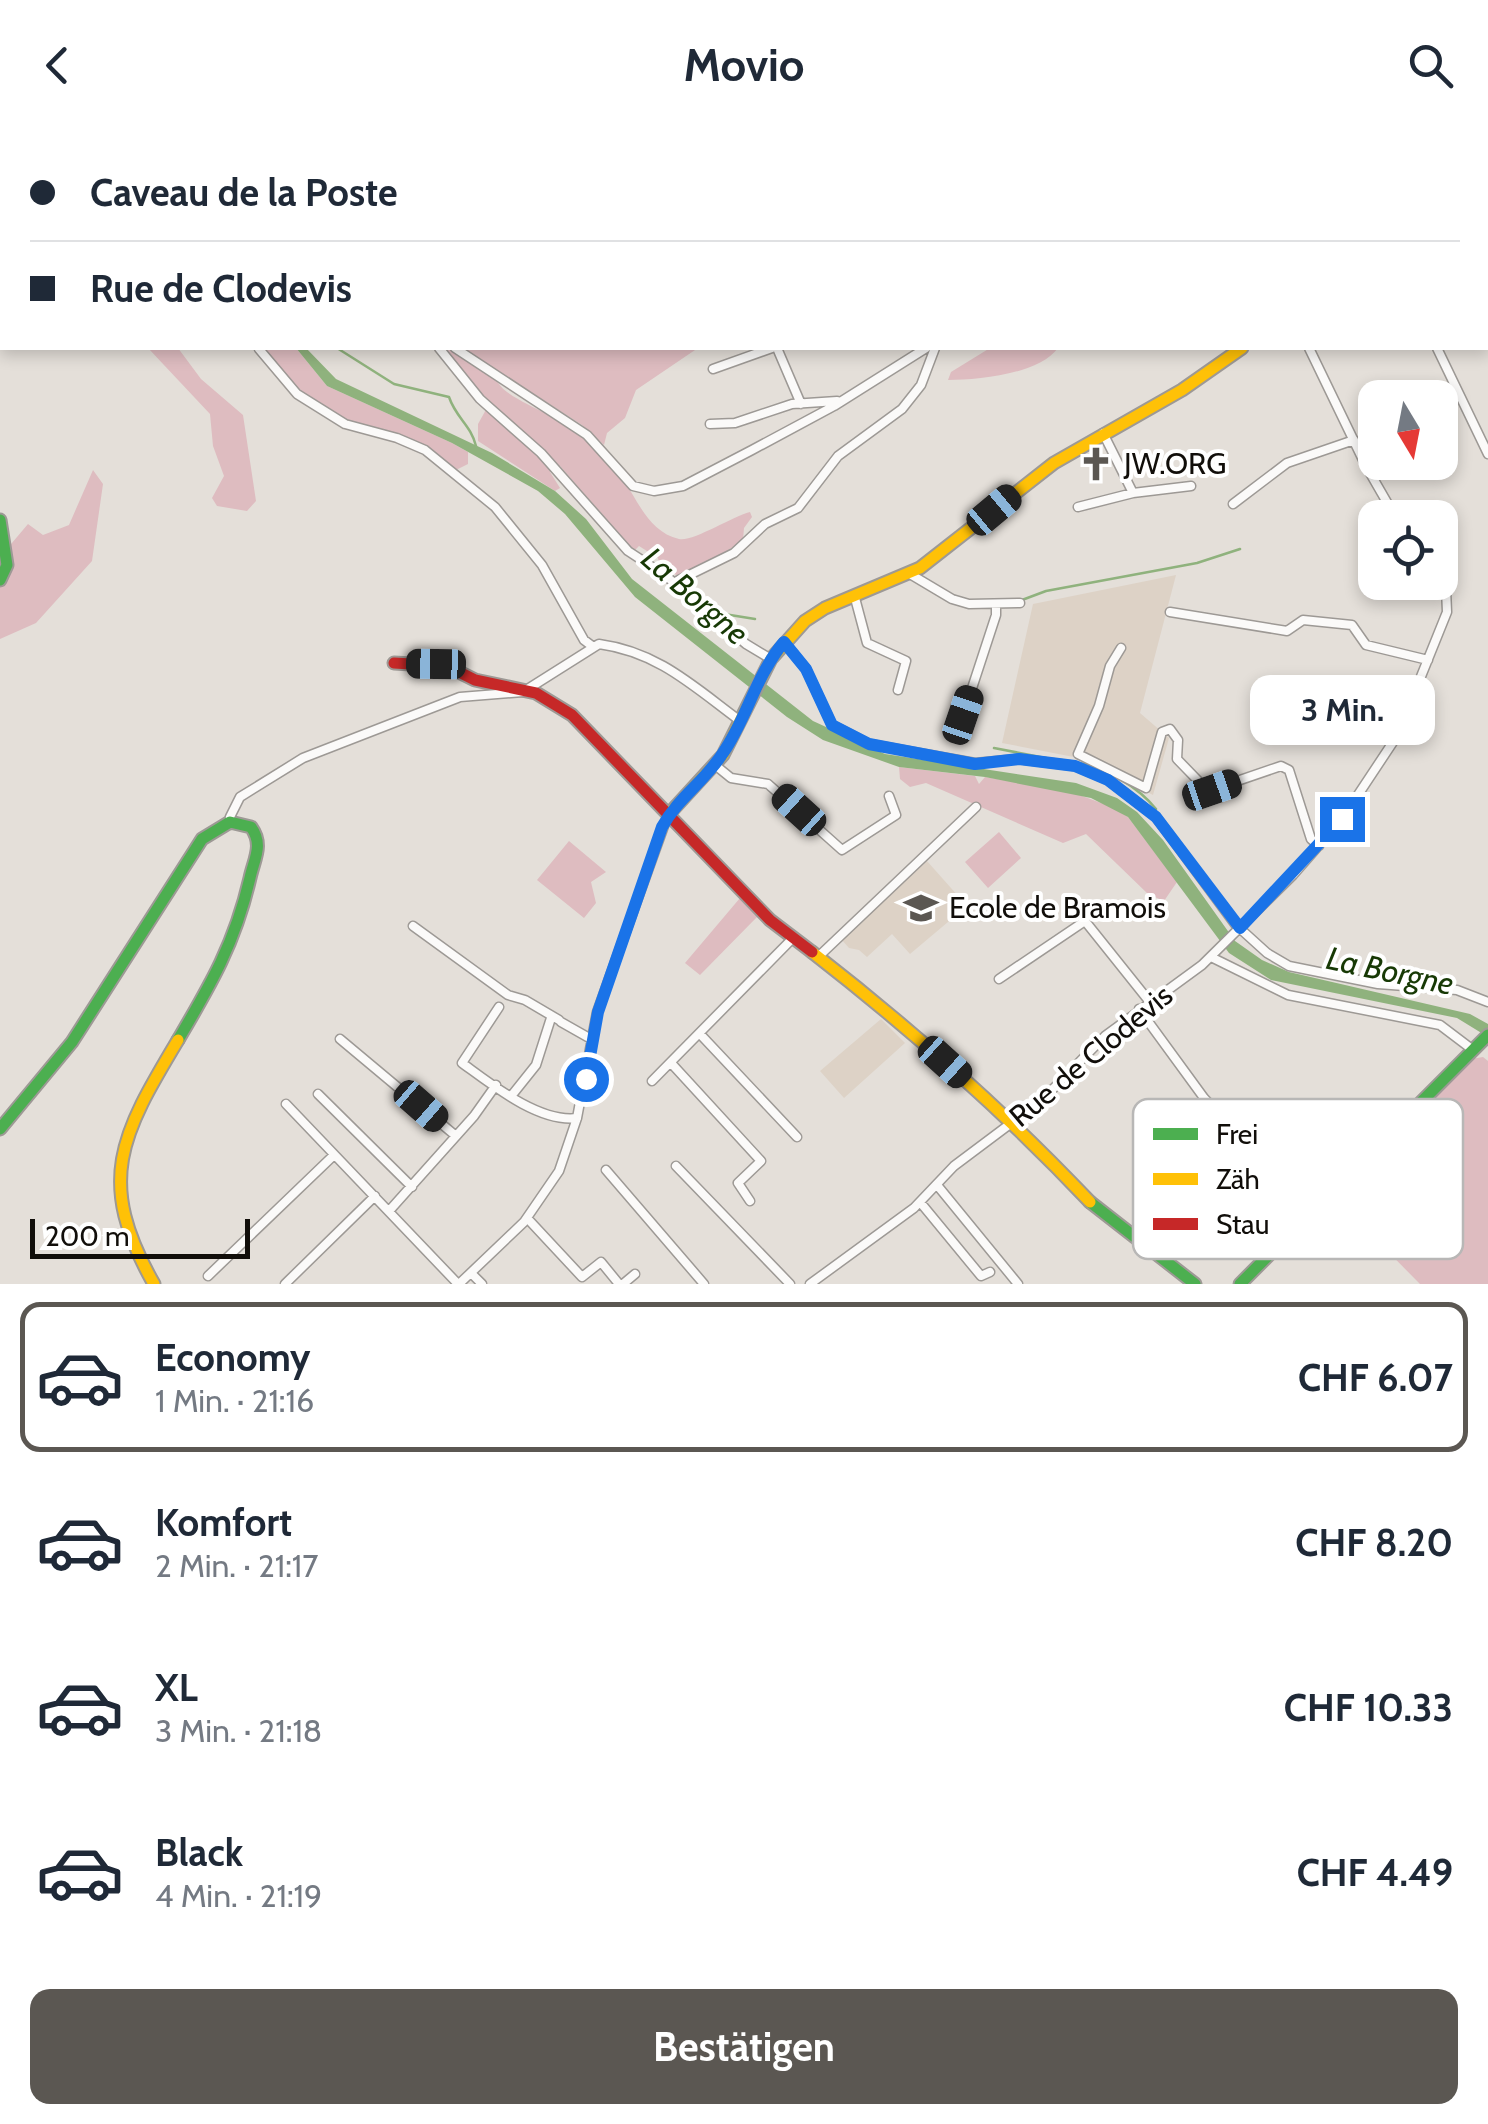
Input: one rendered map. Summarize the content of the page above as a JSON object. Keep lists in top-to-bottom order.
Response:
{
  "streets": {
    "street": ["Rue de Clodevis"]
  },
  "water": ["La Borgne"],
  "places": {
    "church": ["JW.ORG"],
    "school or university": ["Ecole de Bramois"]
  },
  "legend": ["Frei", "Zäh", "Stau"],
  "scale_bar": "200 m",
  "north": "bottom",
  "page": {
    "header": "Movio",
    "banner": ["Caveau de la Poste", "Rue de Clodevis"],
    "bubble": "3 Min.",
    "scale": "200 m",
    "list": [
      {
        "name": "Economy",
        "note": "1 Min. · 21:16",
        "value": "CHF 6.07"
      },
      {
        "name": "Komfort",
        "note": "2 Min. · 21:17",
        "value": "CHF 8.20"
      },
      {
        "name": "XL",
        "note": "3 Min. · 21:18",
        "value": "CHF 10.33"
      },
      {
        "name": "Black",
        "note": "4 Min. · 21:19",
        "value": "CHF 4.49"
      }
    ],
    "buttons": "Bestätigen"
  }
}
